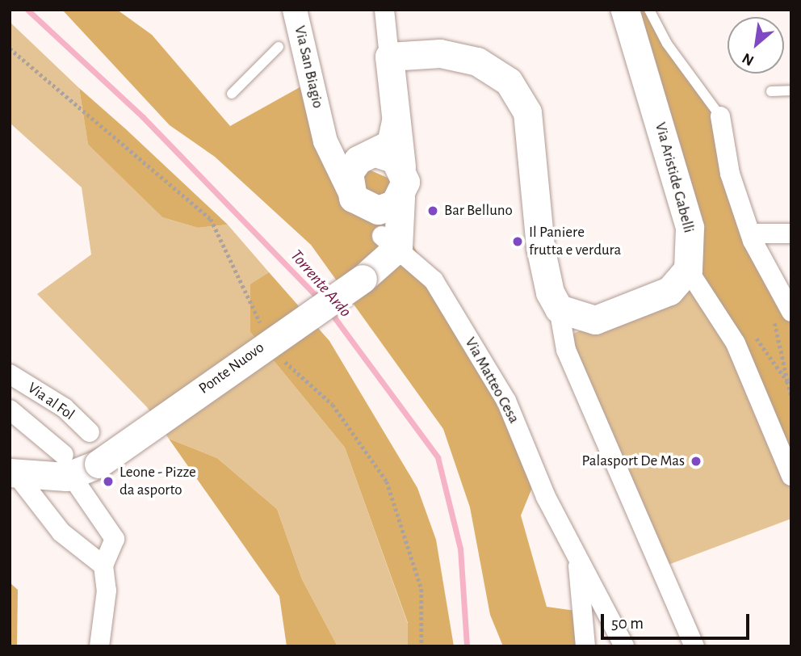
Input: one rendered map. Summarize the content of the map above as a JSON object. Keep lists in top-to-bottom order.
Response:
{
  "streets": {
    "main road": ["Via Aristide Gabelli", "Ponte Nuovo"],
    "street": ["Via San Biagio", "Via Matteo Cesa", "Via al Fol"]
  },
  "crossings": [
    ["Ponte Nuovo", "Via Matteo Cesa"]
  ],
  "water": ["Torrente Ardo"],
  "places": [
    "Bar Belluno",
    "Il Paniere frutta e verdura",
    "Palasport De Mas",
    "Leone - Pizze da asporto"
  ],
  "scale_bar": "50 m",
  "north": "bottom left"
}
